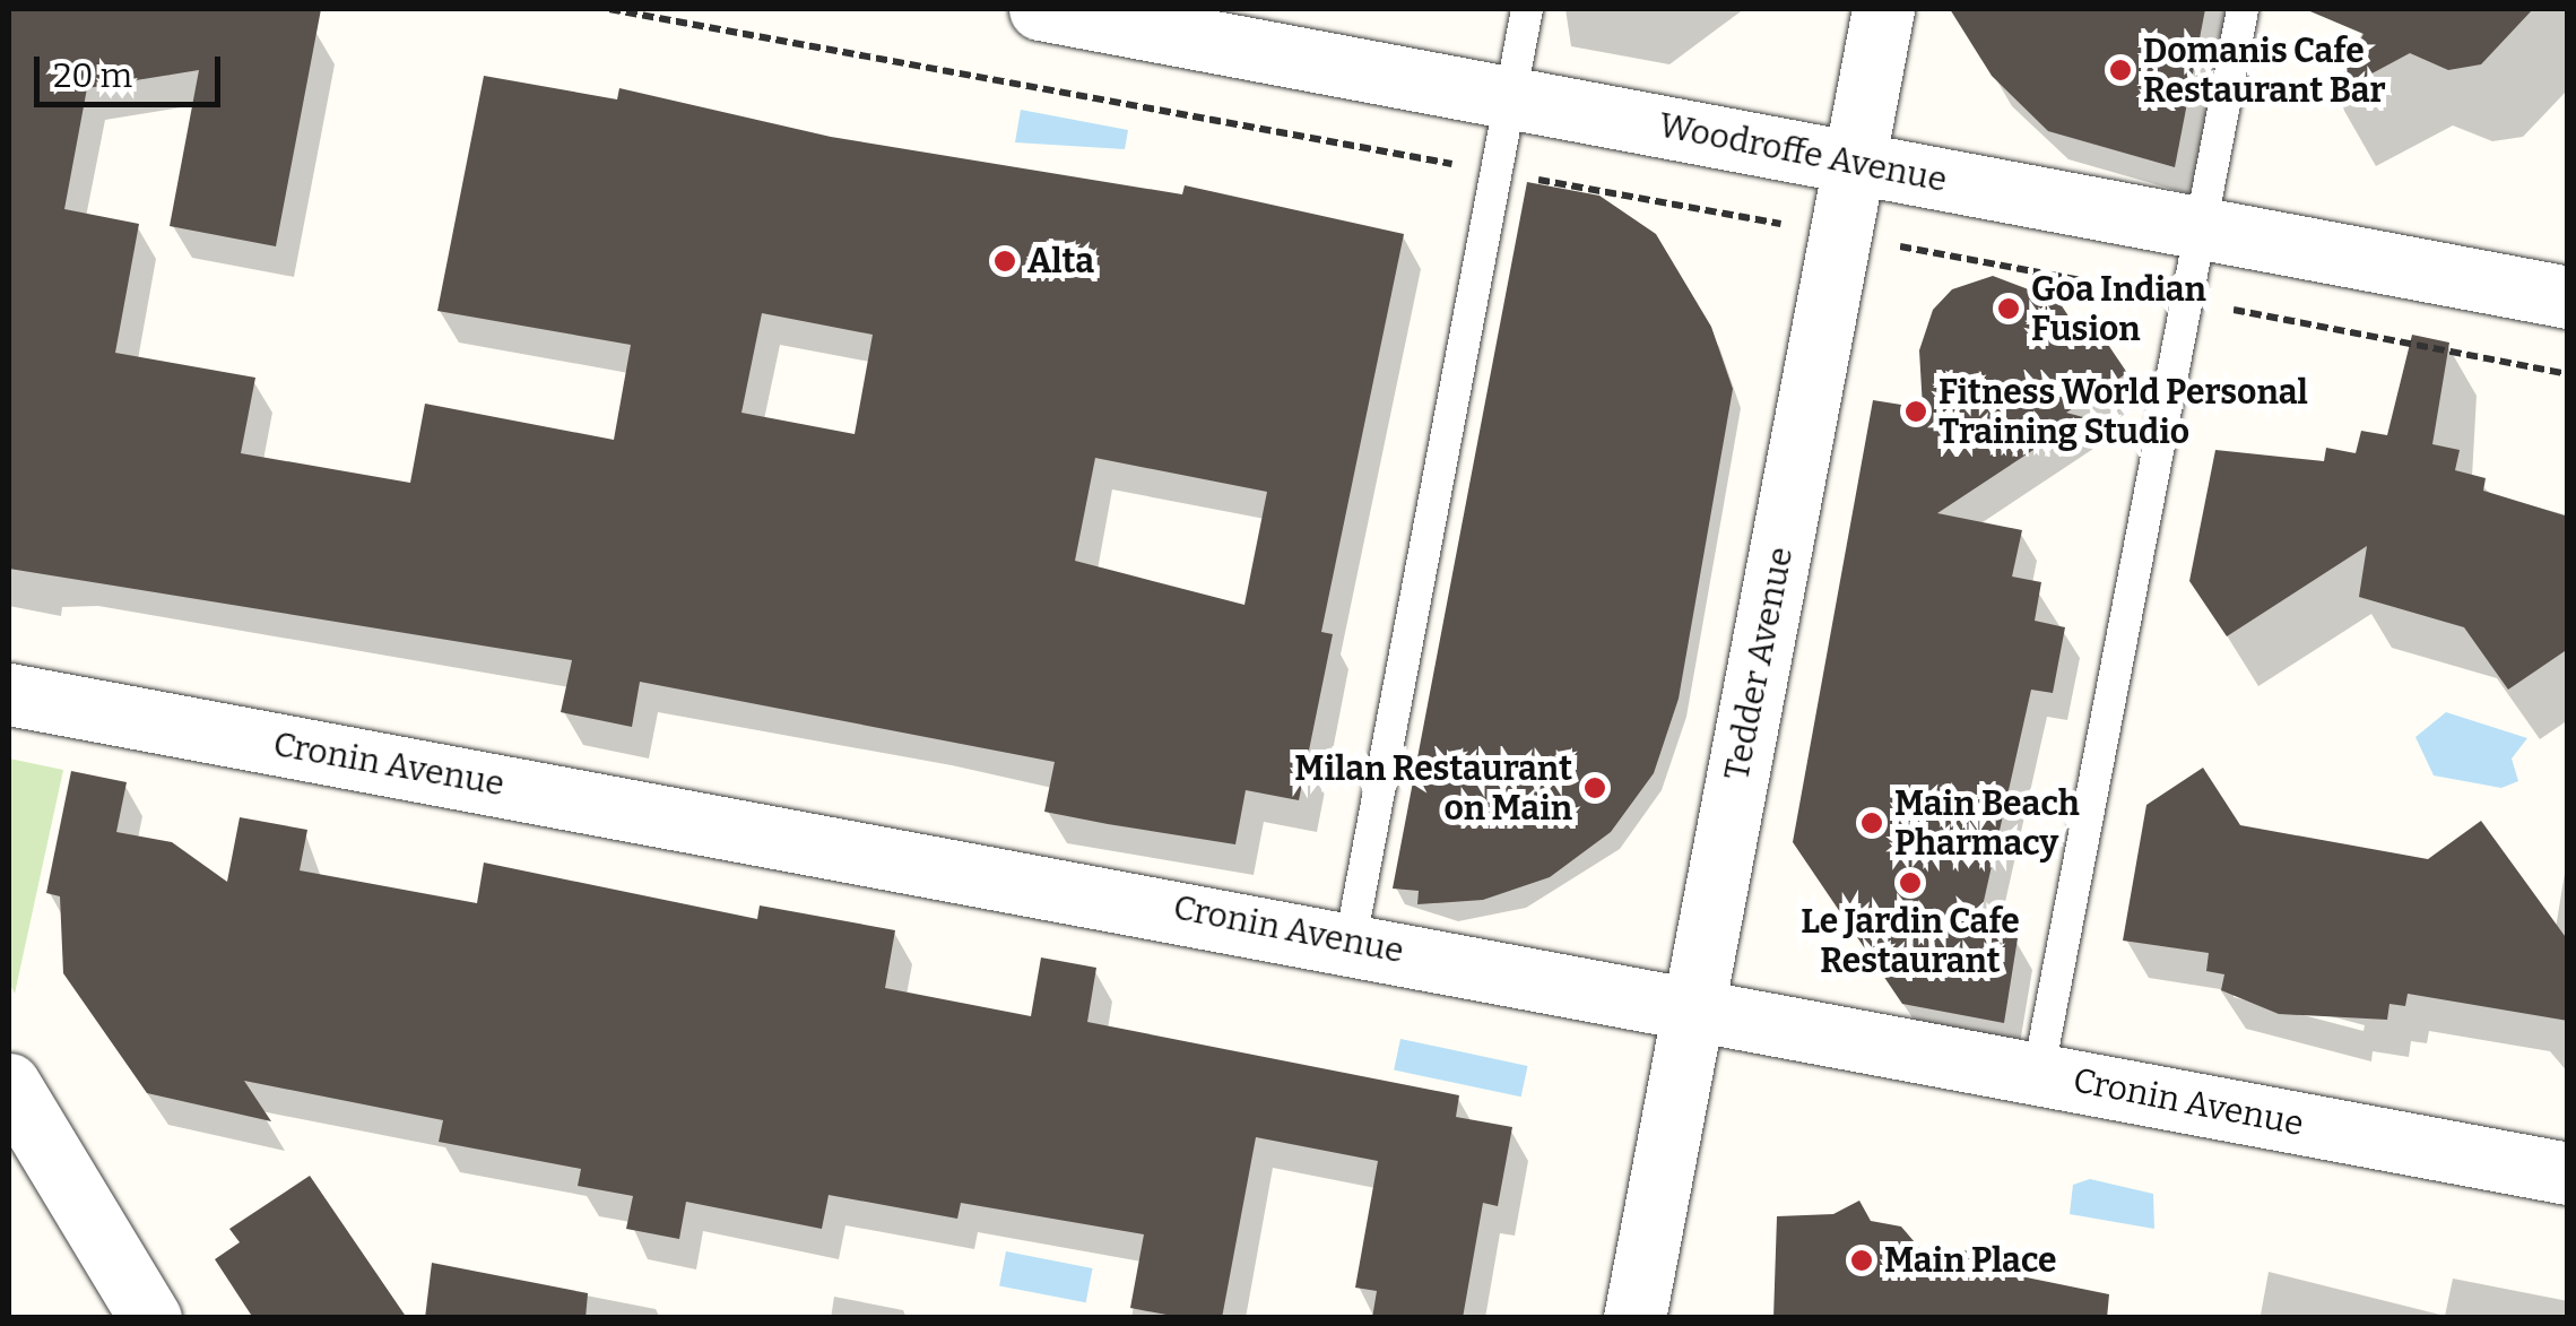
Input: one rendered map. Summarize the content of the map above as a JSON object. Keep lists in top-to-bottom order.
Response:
{
  "streets": {
    "street": ["Woodroffe Avenue", "Tedder Avenue", "Cronin Avenue"]
  },
  "crossings": [
    ["Woodroffe Avenue", "Tedder Avenue"],
    ["Tedder Avenue", "Cronin Avenue"]
  ],
  "places": [
    "Domanis Cafe Restaurant Bar",
    "Alta",
    "Goa Indian Fusion",
    "Fitness World Personal Training Studio",
    "Milan Restaurant on Main",
    "Main Beach Pharmacy",
    "Le Jardin Cafe Restaurant",
    "Main Place"
  ],
  "scale_bar": "20 m"
}
